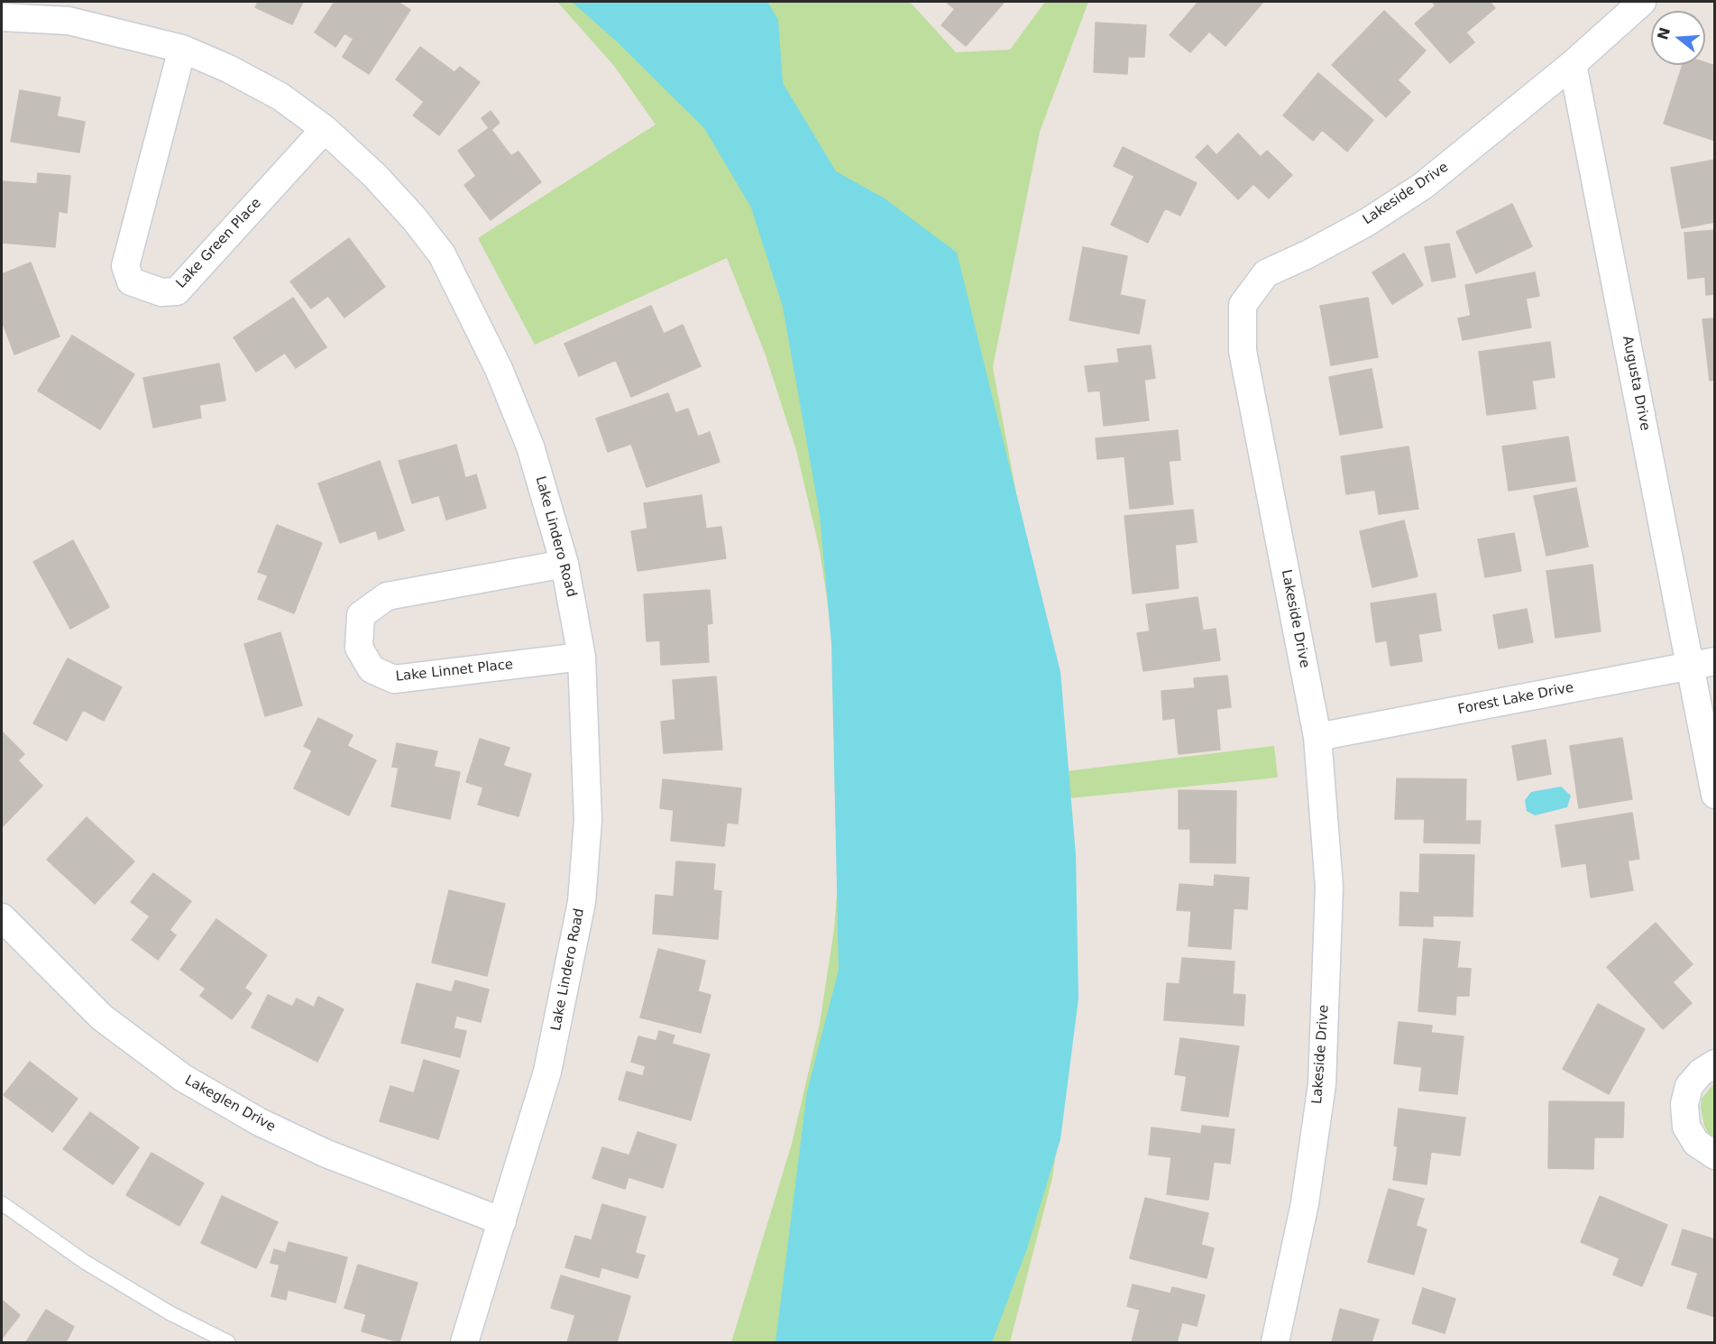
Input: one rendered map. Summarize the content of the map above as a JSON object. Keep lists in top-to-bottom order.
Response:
{
  "streets": {
    "street": [
      "Lakeside Drive",
      "Lake Green Place",
      "Augusta Drive",
      "Lake Lindero Road",
      "Lake Linnet Place",
      "Forest Lake Drive",
      "Lakeglen Drive"
    ]
  },
  "crossings": [
    ["Lakeside Drive", "Augusta Drive"],
    ["Lakeside Drive", "Forest Lake Drive"],
    ["Lake Green Place", "Lake Lindero Road"],
    ["Augusta Drive", "Forest Lake Drive"],
    ["Lake Lindero Road", "Lake Linnet Place"],
    ["Lake Lindero Road", "Lakeglen Drive"]
  ],
  "north": "left"
}
